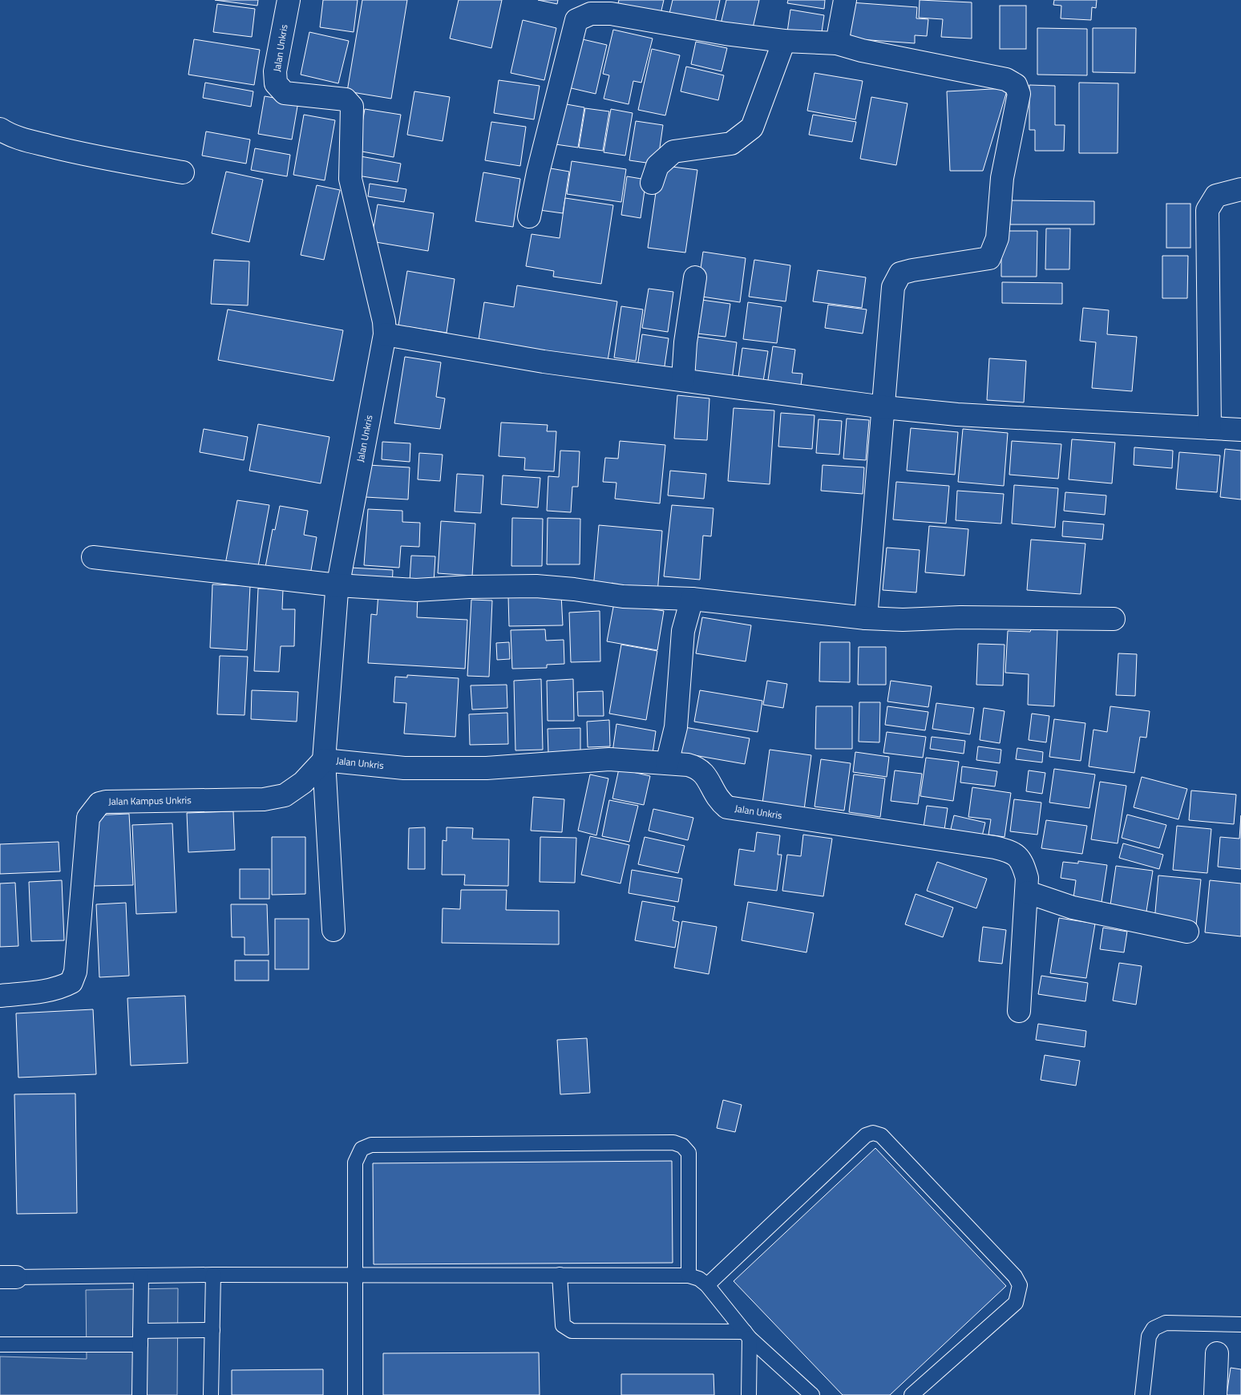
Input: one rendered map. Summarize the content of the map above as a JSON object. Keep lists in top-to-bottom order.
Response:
{
  "streets": {
    "street": ["Jalan Unkris", "Jalan Kampus Unkris"]
  },
  "crossings": [
    ["Jalan Unkris", "Jalan Kampus Unkris"]
  ]
}
